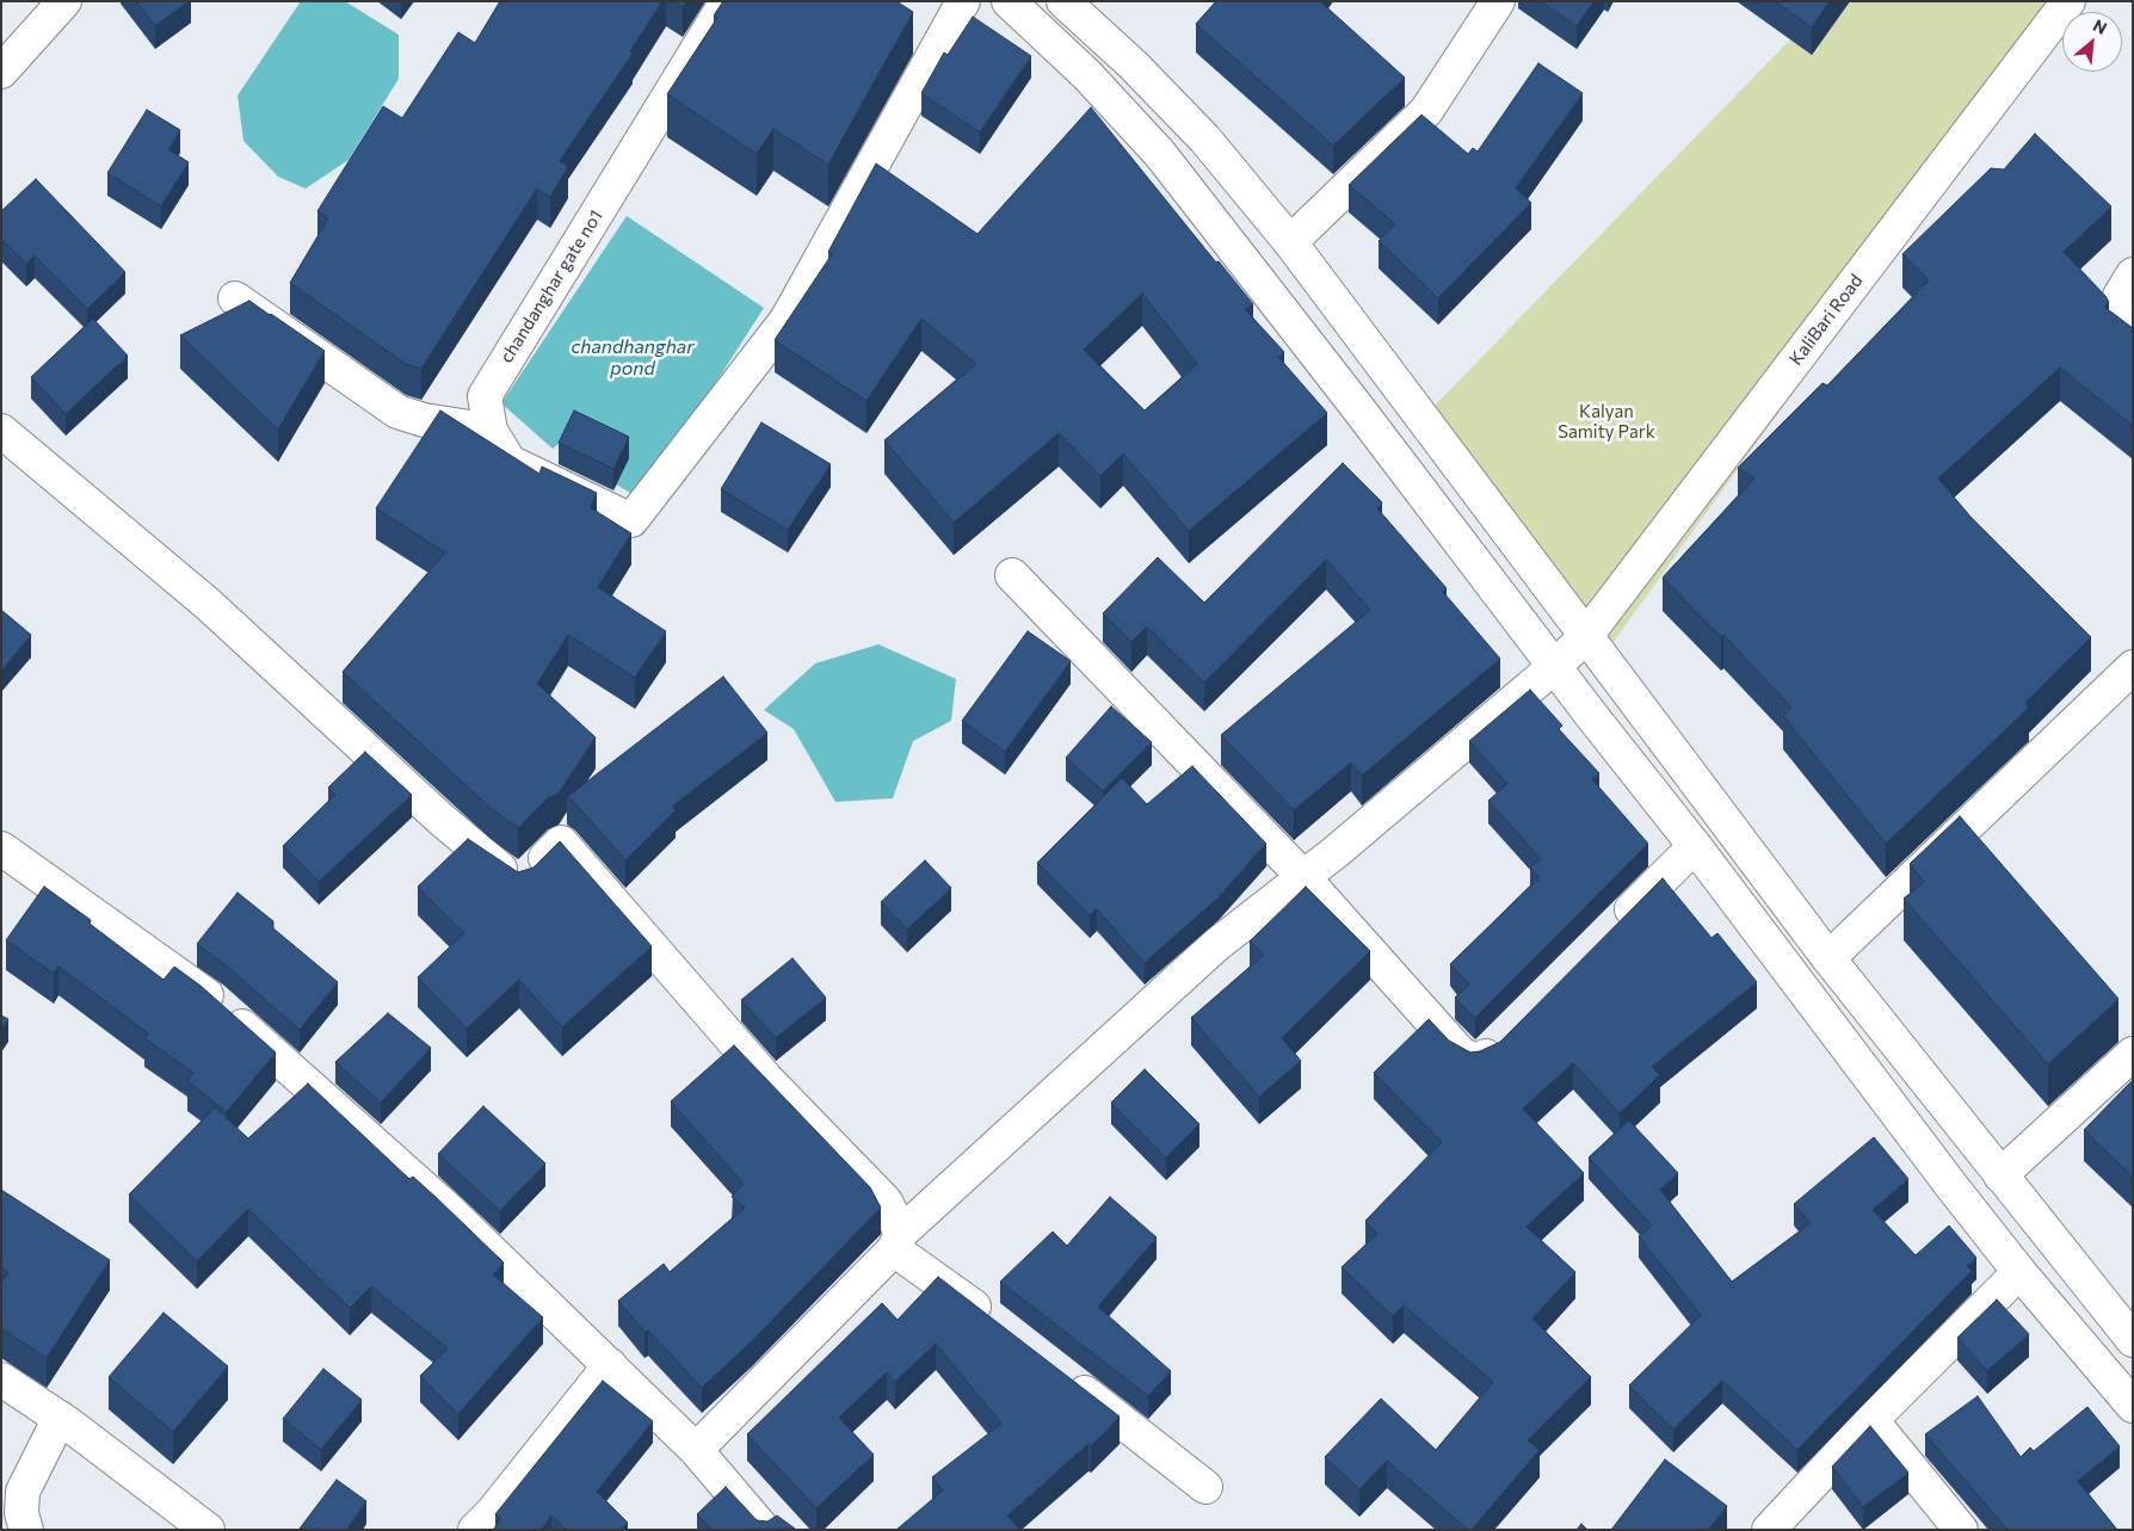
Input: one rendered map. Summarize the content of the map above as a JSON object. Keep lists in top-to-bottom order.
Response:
{
  "streets": {
    "street": ["chandanghar gate no1", "KaliBari Road"]
  },
  "water": ["chandhanghar pond"],
  "parks": ["Kalyan Samity Park"],
  "north": "top right"
}
